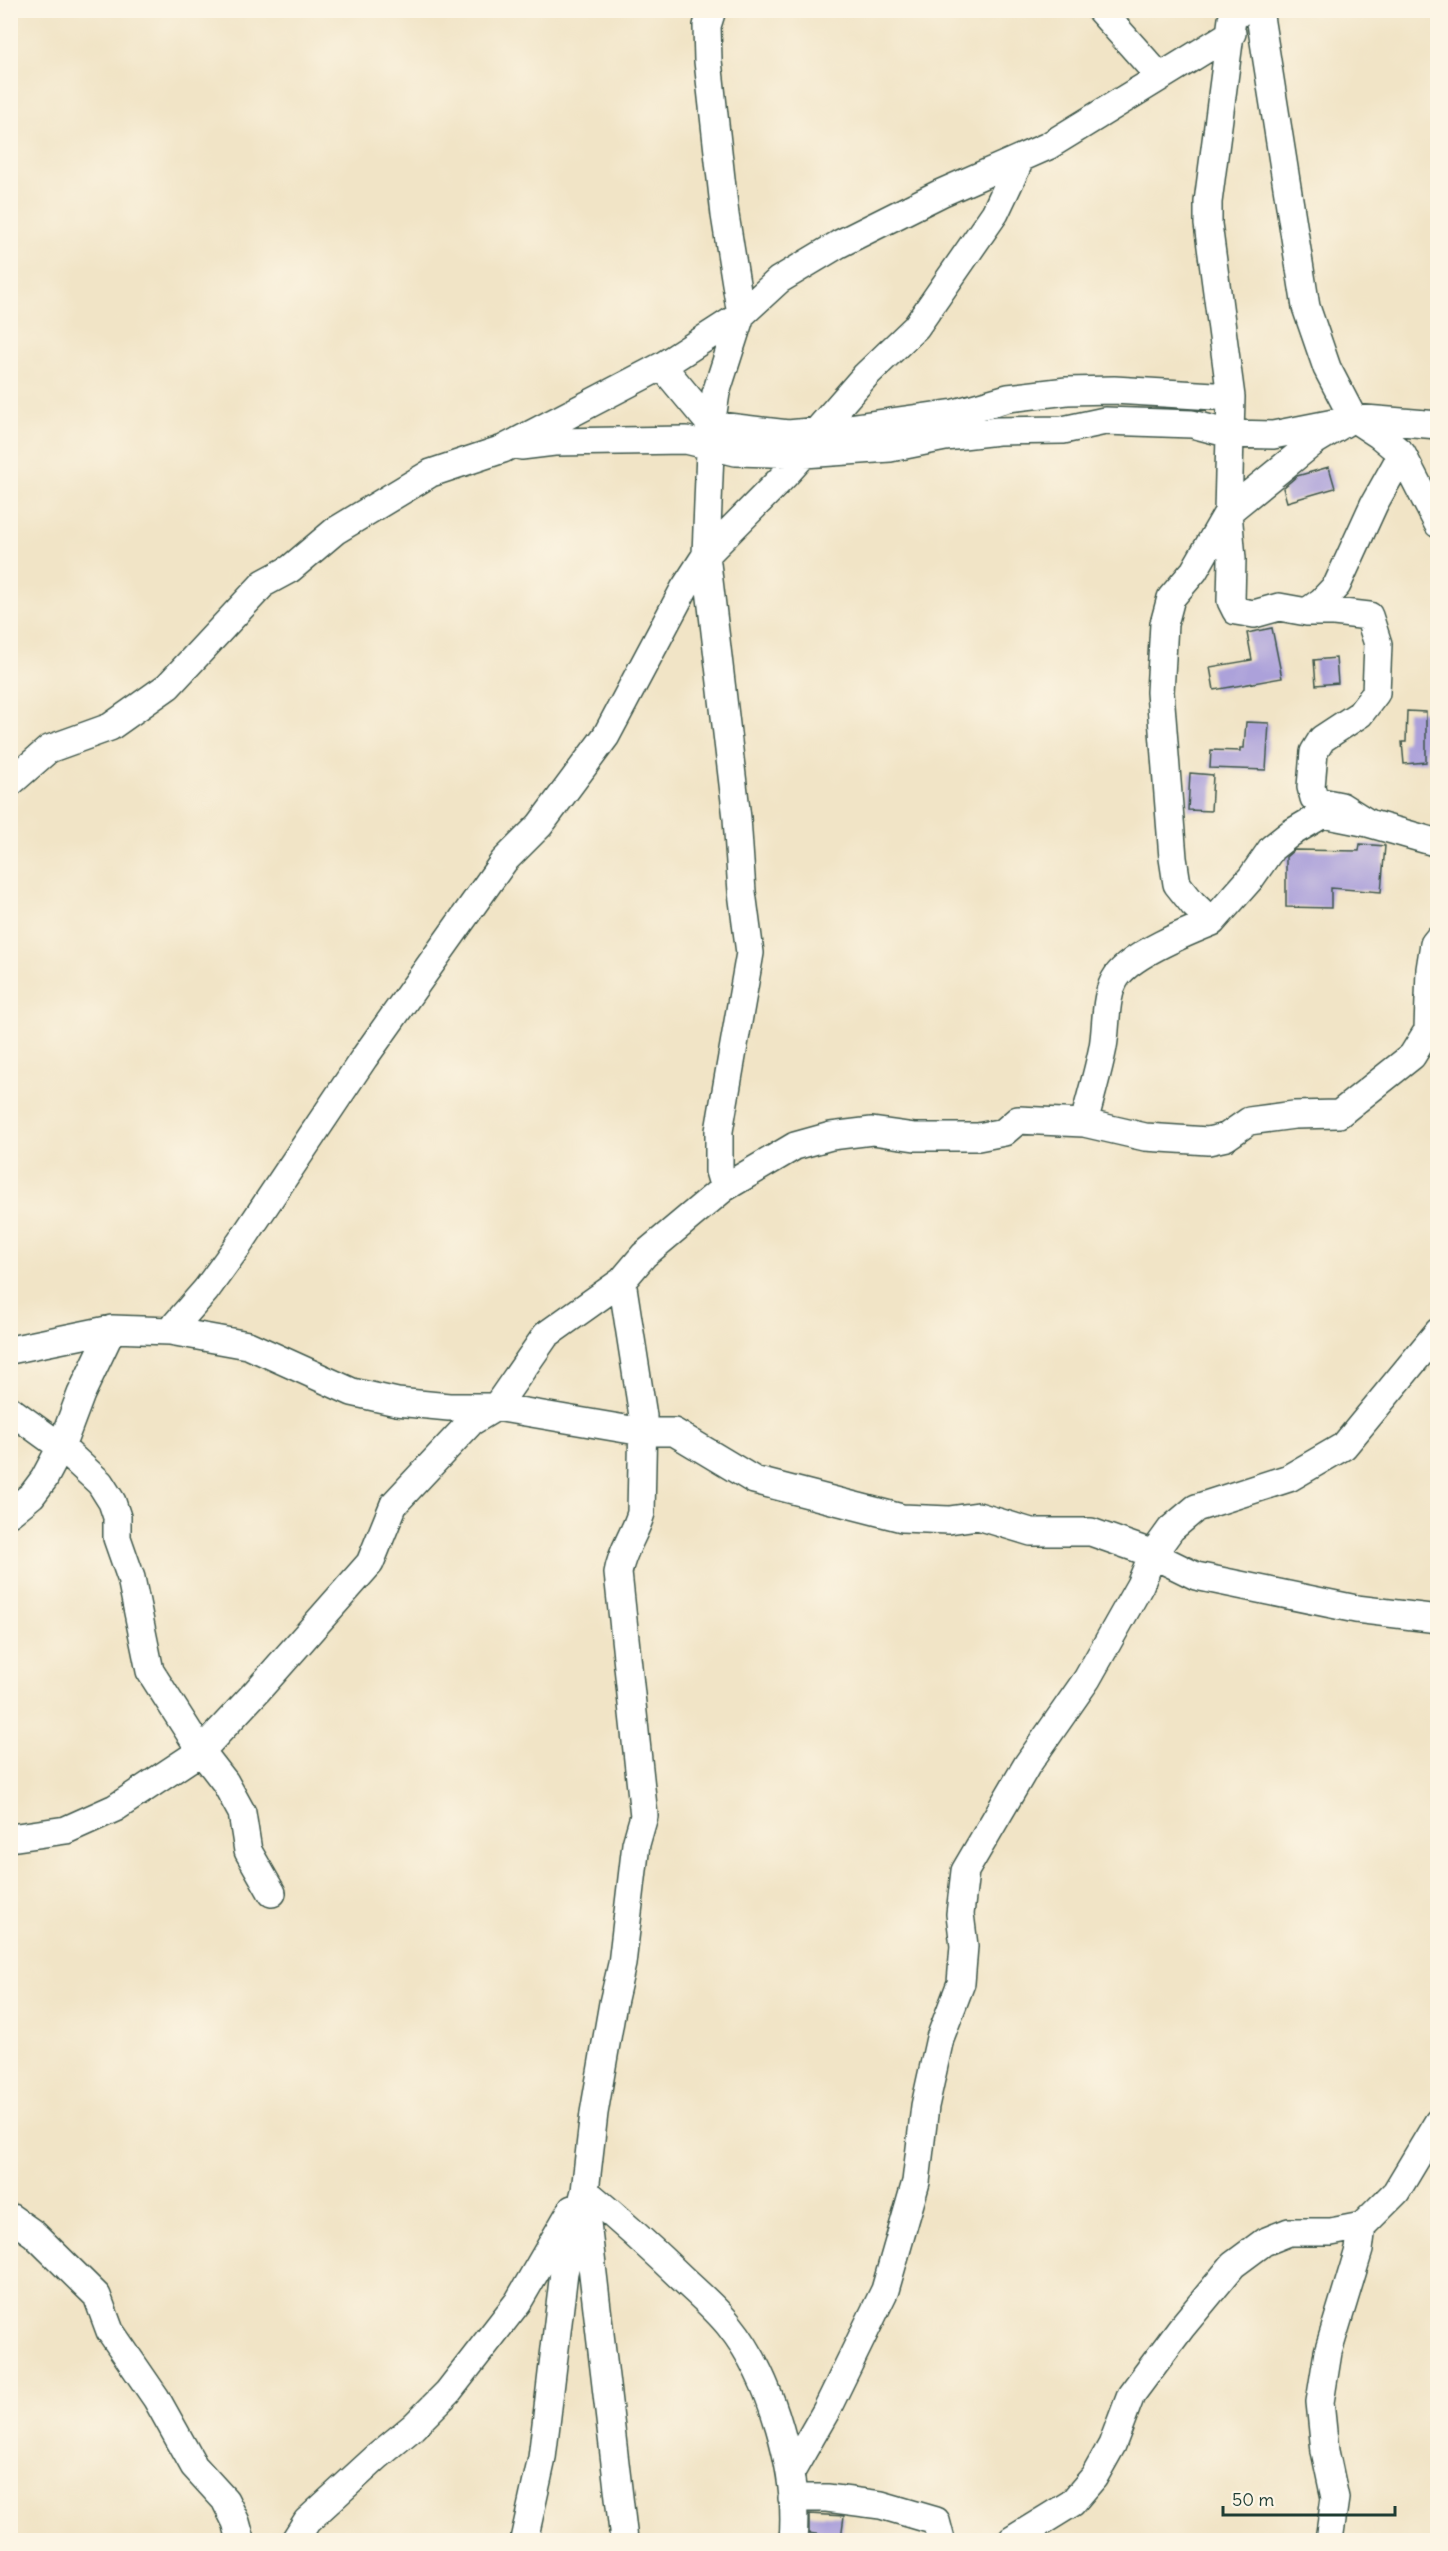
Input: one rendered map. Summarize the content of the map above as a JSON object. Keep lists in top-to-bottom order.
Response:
{
  "scale_bar": "50 m"
}
